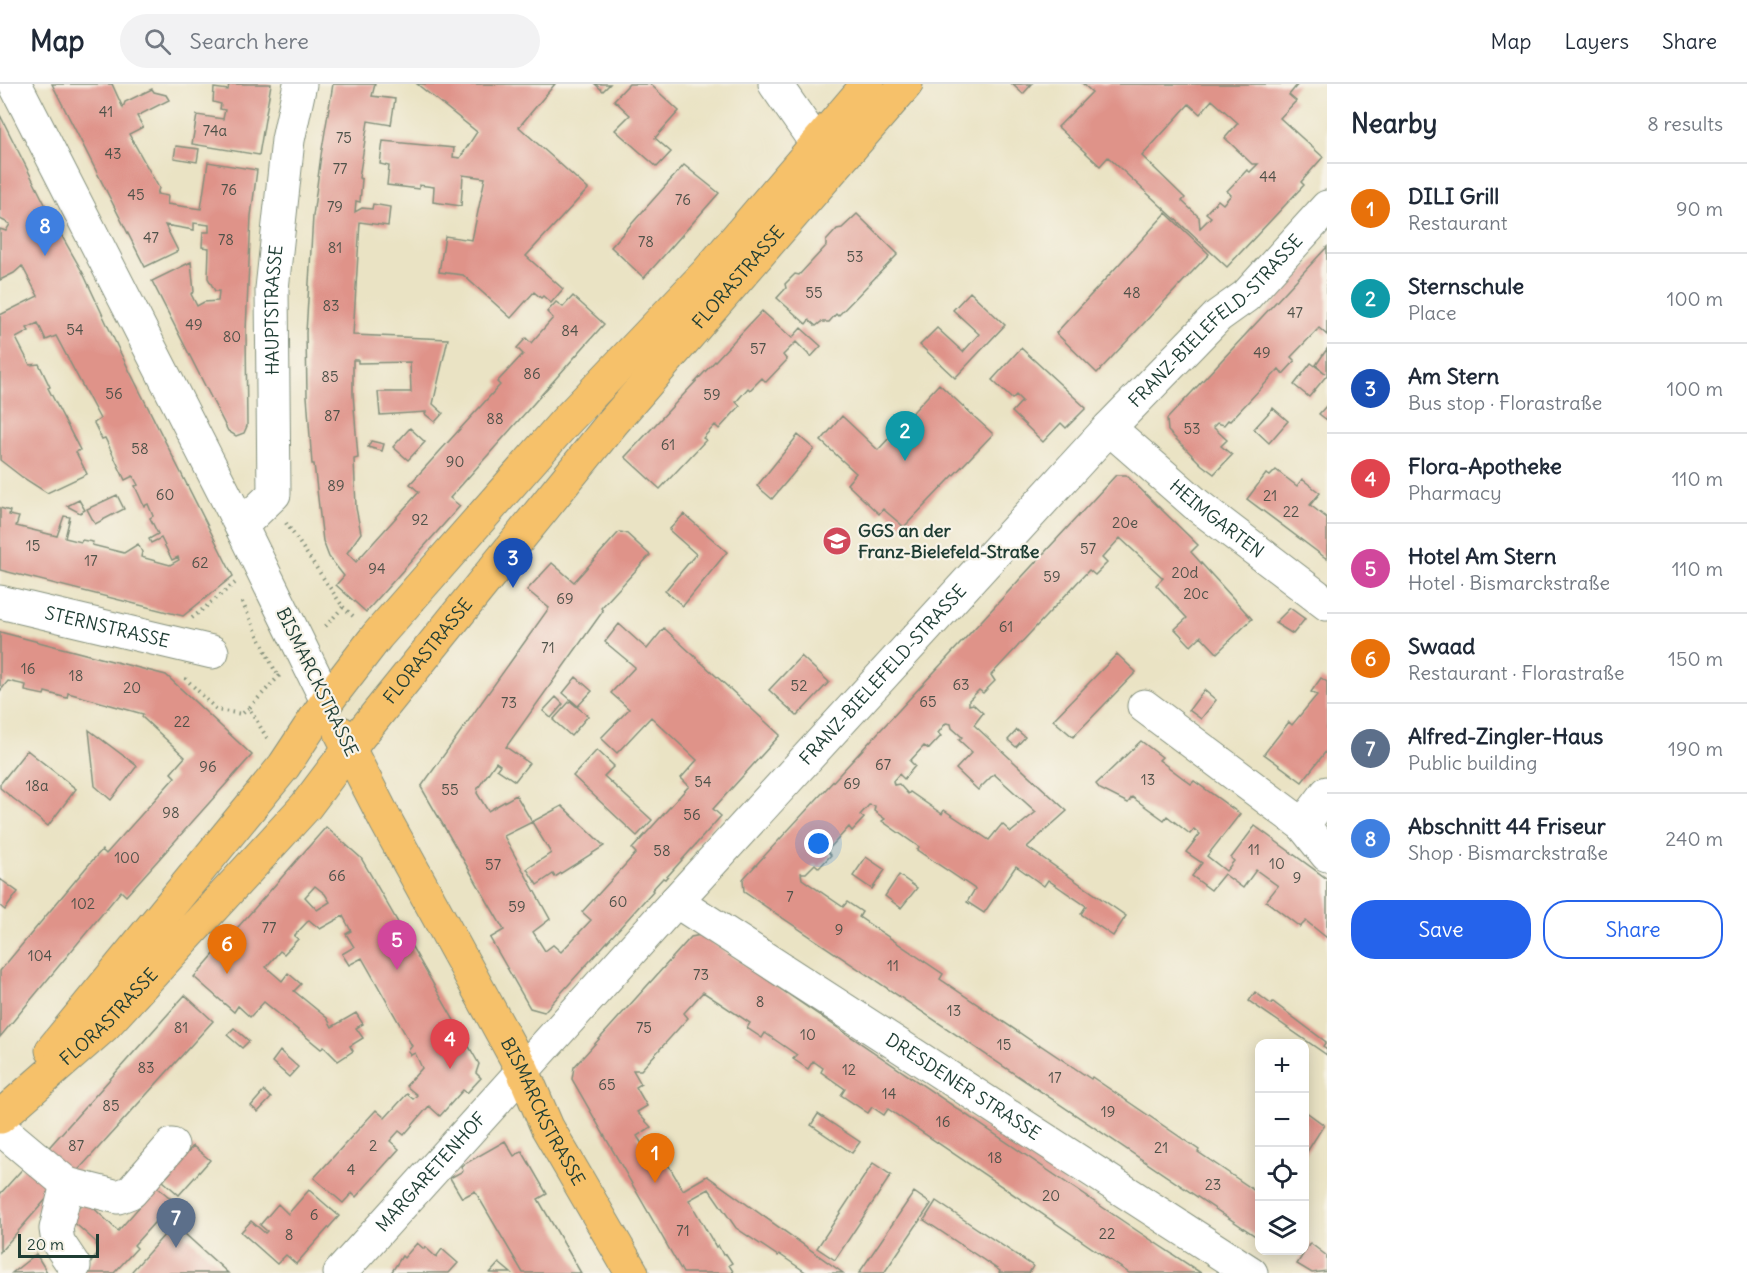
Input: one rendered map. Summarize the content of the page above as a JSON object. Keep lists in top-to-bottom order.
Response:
{
  "streets": {
    "main road": ["FLORASTRASSE", "BISMARCKSTRASSE"],
    "street": [
      "HAUPTSTRASSE",
      "FRANZ-BIELEFELD-STRASSE",
      "HEIMGARTEN",
      "STERNSTRASSE",
      "DRESDENER STRASSE",
      "MARGARETENHOF"
    ]
  },
  "crossings": [
    ["FLORASTRASSE", "BISMARCKSTRASSE"],
    ["HAUPTSTRASSE", "BISMARCKSTRASSE"],
    ["FRANZ-BIELEFELD-STRASSE", "HEIMGARTEN"],
    ["FRANZ-BIELEFELD-STRASSE", "BISMARCKSTRASSE"],
    ["FRANZ-BIELEFELD-STRASSE", "DRESDENER STRASSE"],
    ["FRANZ-BIELEFELD-STRASSE", "MARGARETENHOF"],
    ["BISMARCKSTRASSE", "MARGARETENHOF"]
  ],
  "places": {
    "school or university": ["GGS an der Franz-Bielefeld-Straße"]
  },
  "house_numbers": [
    "41",
    "74a",
    "75",
    "43",
    "77",
    "44",
    "76",
    "45",
    "76",
    "79",
    "47",
    "78",
    "78",
    "81",
    "53",
    "55",
    "48",
    "83",
    "47",
    "49",
    "54",
    "84",
    "80",
    "57",
    "49",
    "86",
    "85",
    "56",
    "59",
    "87",
    "88",
    "53",
    "61",
    "58",
    "90",
    "89",
    "60",
    "21",
    "22",
    "92",
    "20e",
    "15",
    "57",
    "17",
    "62",
    "94",
    "20d",
    "59",
    "20c",
    "69",
    "61",
    "71",
    "16",
    "18",
    "63",
    "52",
    "20",
    "65",
    "73",
    "22",
    "67",
    "96",
    "13",
    "54",
    "69",
    "18a",
    "55",
    "98",
    "56",
    "11",
    "58",
    "100",
    "10",
    "57",
    "66",
    "9",
    "7",
    "60",
    "102",
    "59",
    "77",
    "9",
    "104",
    "11",
    "73",
    "8",
    "13",
    "81",
    "75",
    "10",
    "15",
    "83",
    "12",
    "17",
    "65",
    "14",
    "85",
    "19",
    "16",
    "87",
    "2",
    "21",
    "18",
    "4",
    "23",
    "20",
    "6",
    "71",
    "22",
    "8"
  ],
  "scale_bar": "20 m",
  "page": {
    "header": "Map",
    "search": "Search here",
    "nav": ["Map", "Layers", "Share"],
    "heading": ["Nearby", "8 results"],
    "list": [
      {
        "mark": "1",
        "name": "DILI Grill",
        "note": "Restaurant",
        "value": "90 m"
      },
      {
        "mark": "2",
        "name": "Sternschule",
        "note": "Place",
        "value": "100 m"
      },
      {
        "mark": "3",
        "name": "Am Stern",
        "note": "Bus stop · Florastraße",
        "value": "100 m"
      },
      {
        "mark": "4",
        "name": "Flora-Apotheke",
        "note": "Pharmacy",
        "value": "110 m"
      },
      {
        "mark": "5",
        "name": "Hotel Am Stern",
        "note": "Hotel · Bismarckstraße",
        "value": "110 m"
      },
      {
        "mark": "6",
        "name": "Swaad",
        "note": "Restaurant · Florastraße",
        "value": "150 m"
      },
      {
        "mark": "7",
        "name": "Alfred-Zingler-Haus",
        "note": "Public building",
        "value": "190 m"
      },
      {
        "mark": "8",
        "name": "Abschnitt 44 Friseur",
        "note": "Shop · Bismarckstraße",
        "value": "240 m"
      }
    ],
    "pins": [
      "8",
      "2",
      "3",
      "5",
      "6",
      "4",
      "1",
      "7"
    ],
    "buttons": ["Save", "Share"],
    "map_buttons": ["+", "−"],
    "scale": "20 m"
  }
}
